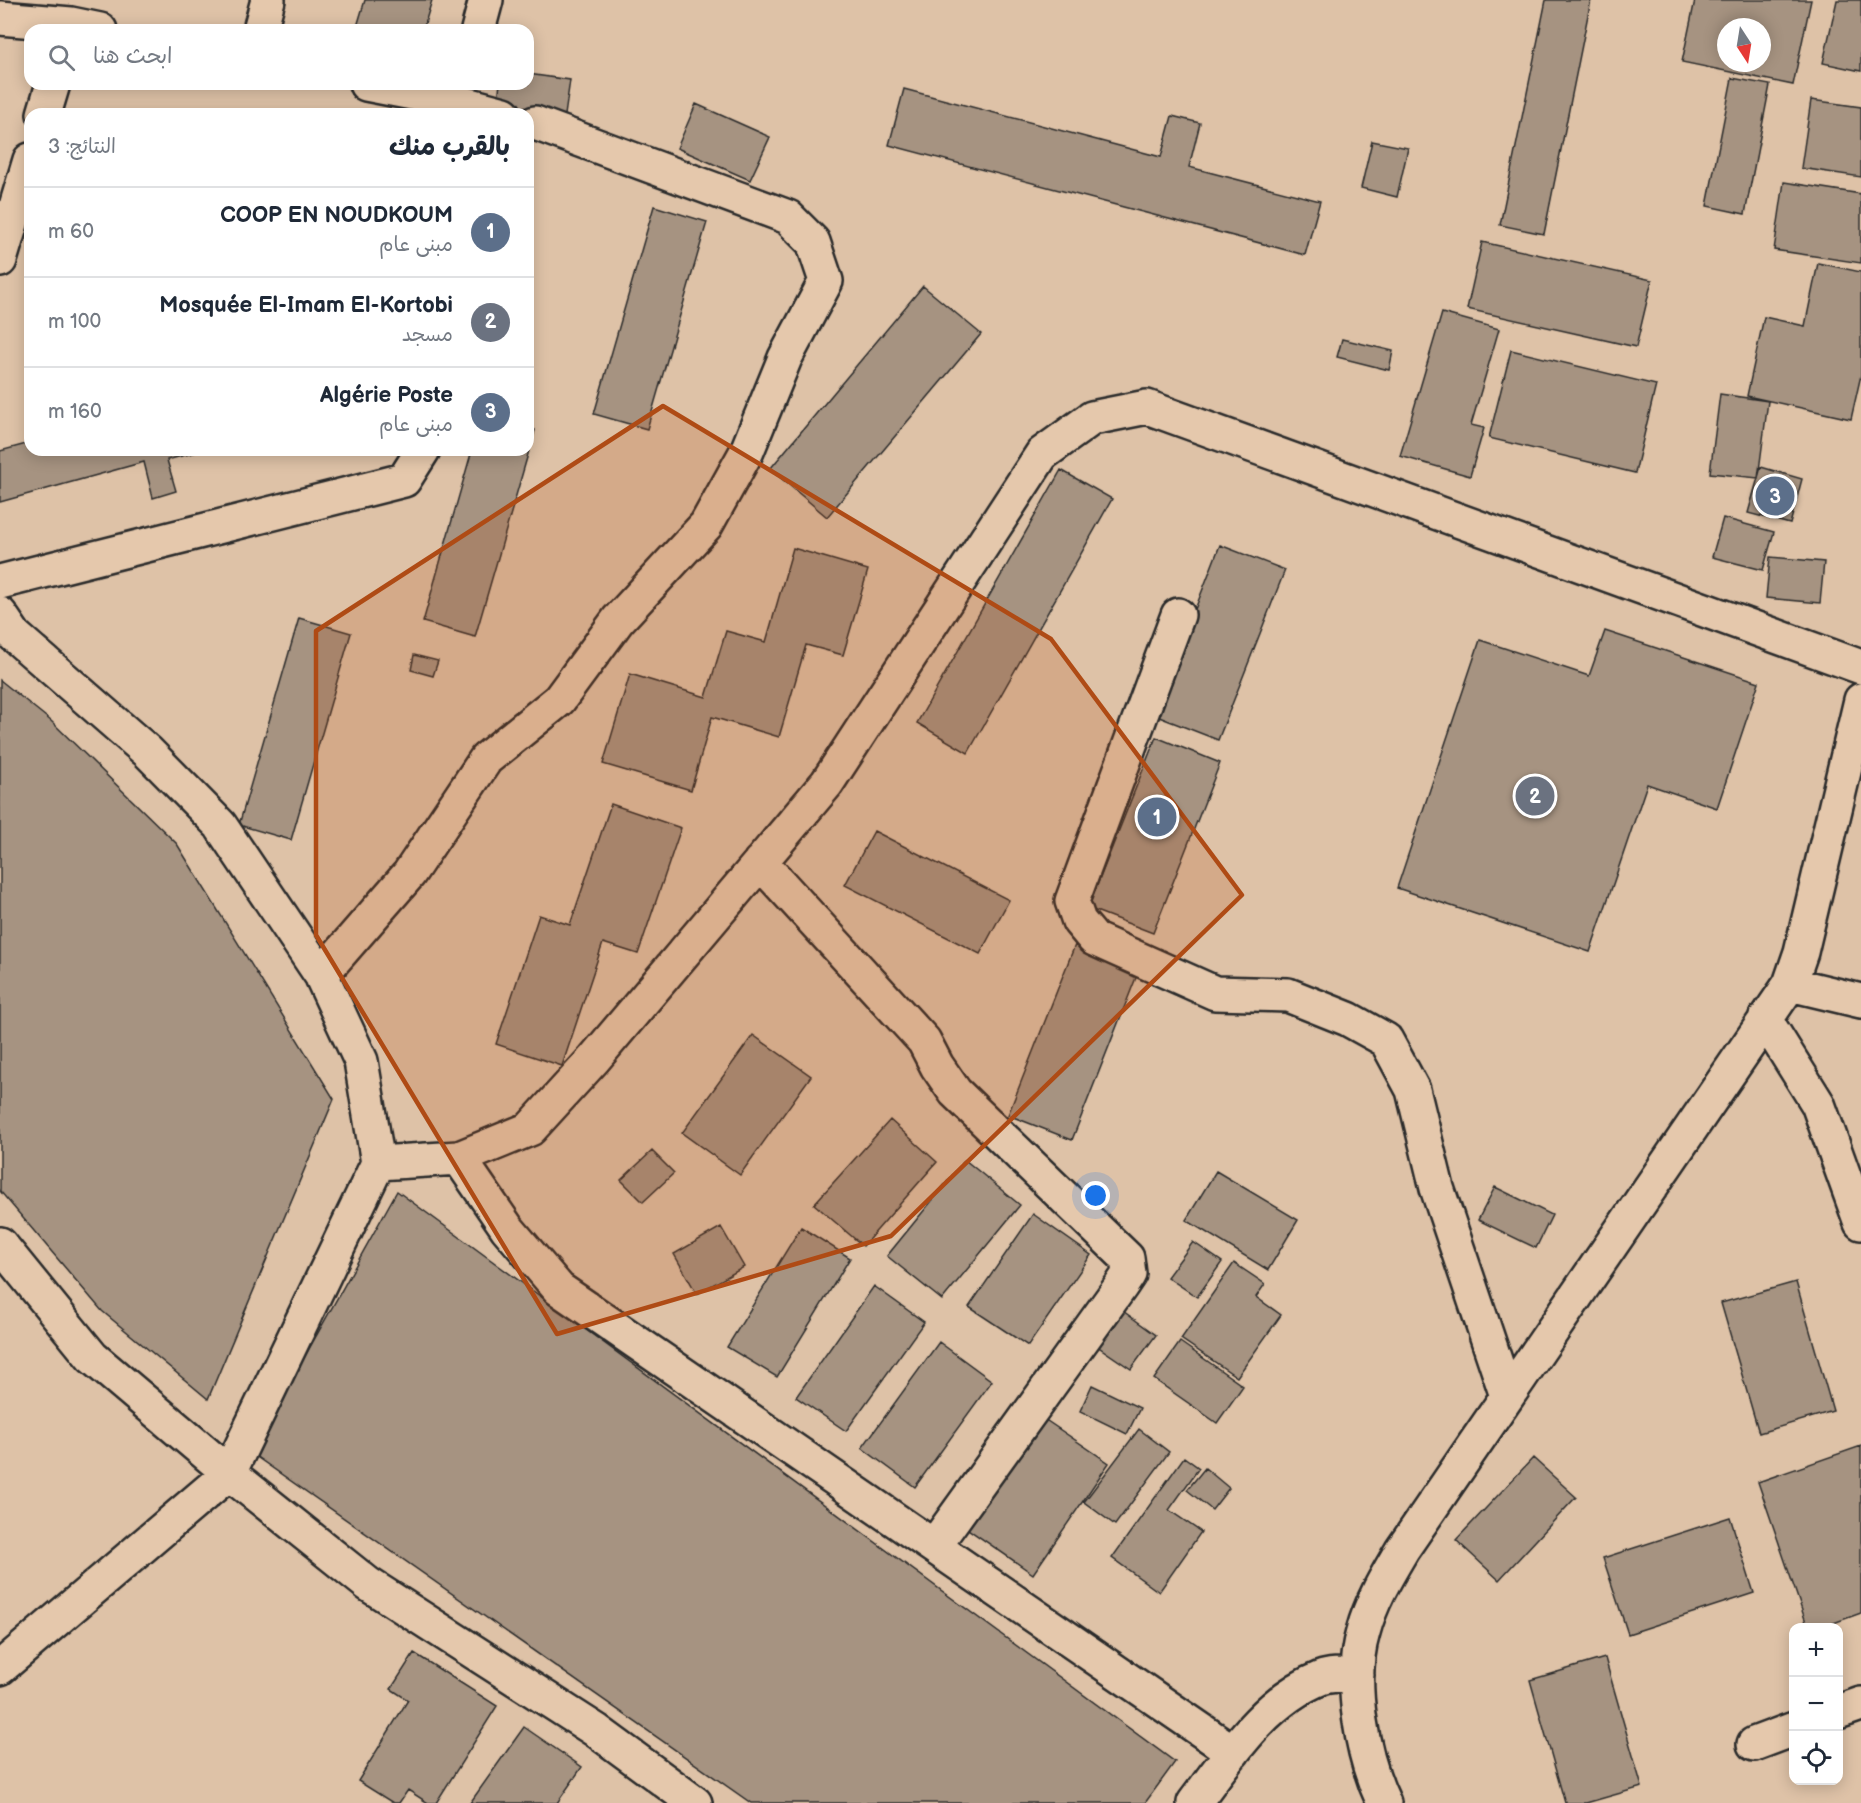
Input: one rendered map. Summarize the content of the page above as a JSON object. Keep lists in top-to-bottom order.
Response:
{
  "north": "bottom",
  "page": {
    "search": "ابحث هنا",
    "heading": ["بالقرب منك", "النتائج: 3"],
    "list": [
      {
        "mark": "1",
        "name": "COOP EN NOUDKOUM",
        "note": "مبنى عام",
        "value": "60 m"
      },
      {
        "mark": "2",
        "name": "Mosquée El-Imam El-Kortobi",
        "note": "مسجد",
        "value": "100 m"
      },
      {
        "mark": "3",
        "name": "Algérie Poste",
        "note": "مبنى عام",
        "value": "160 m"
      }
    ],
    "pins": ["3", "2", "1"],
    "map_buttons": ["+", "−"]
  }
}
